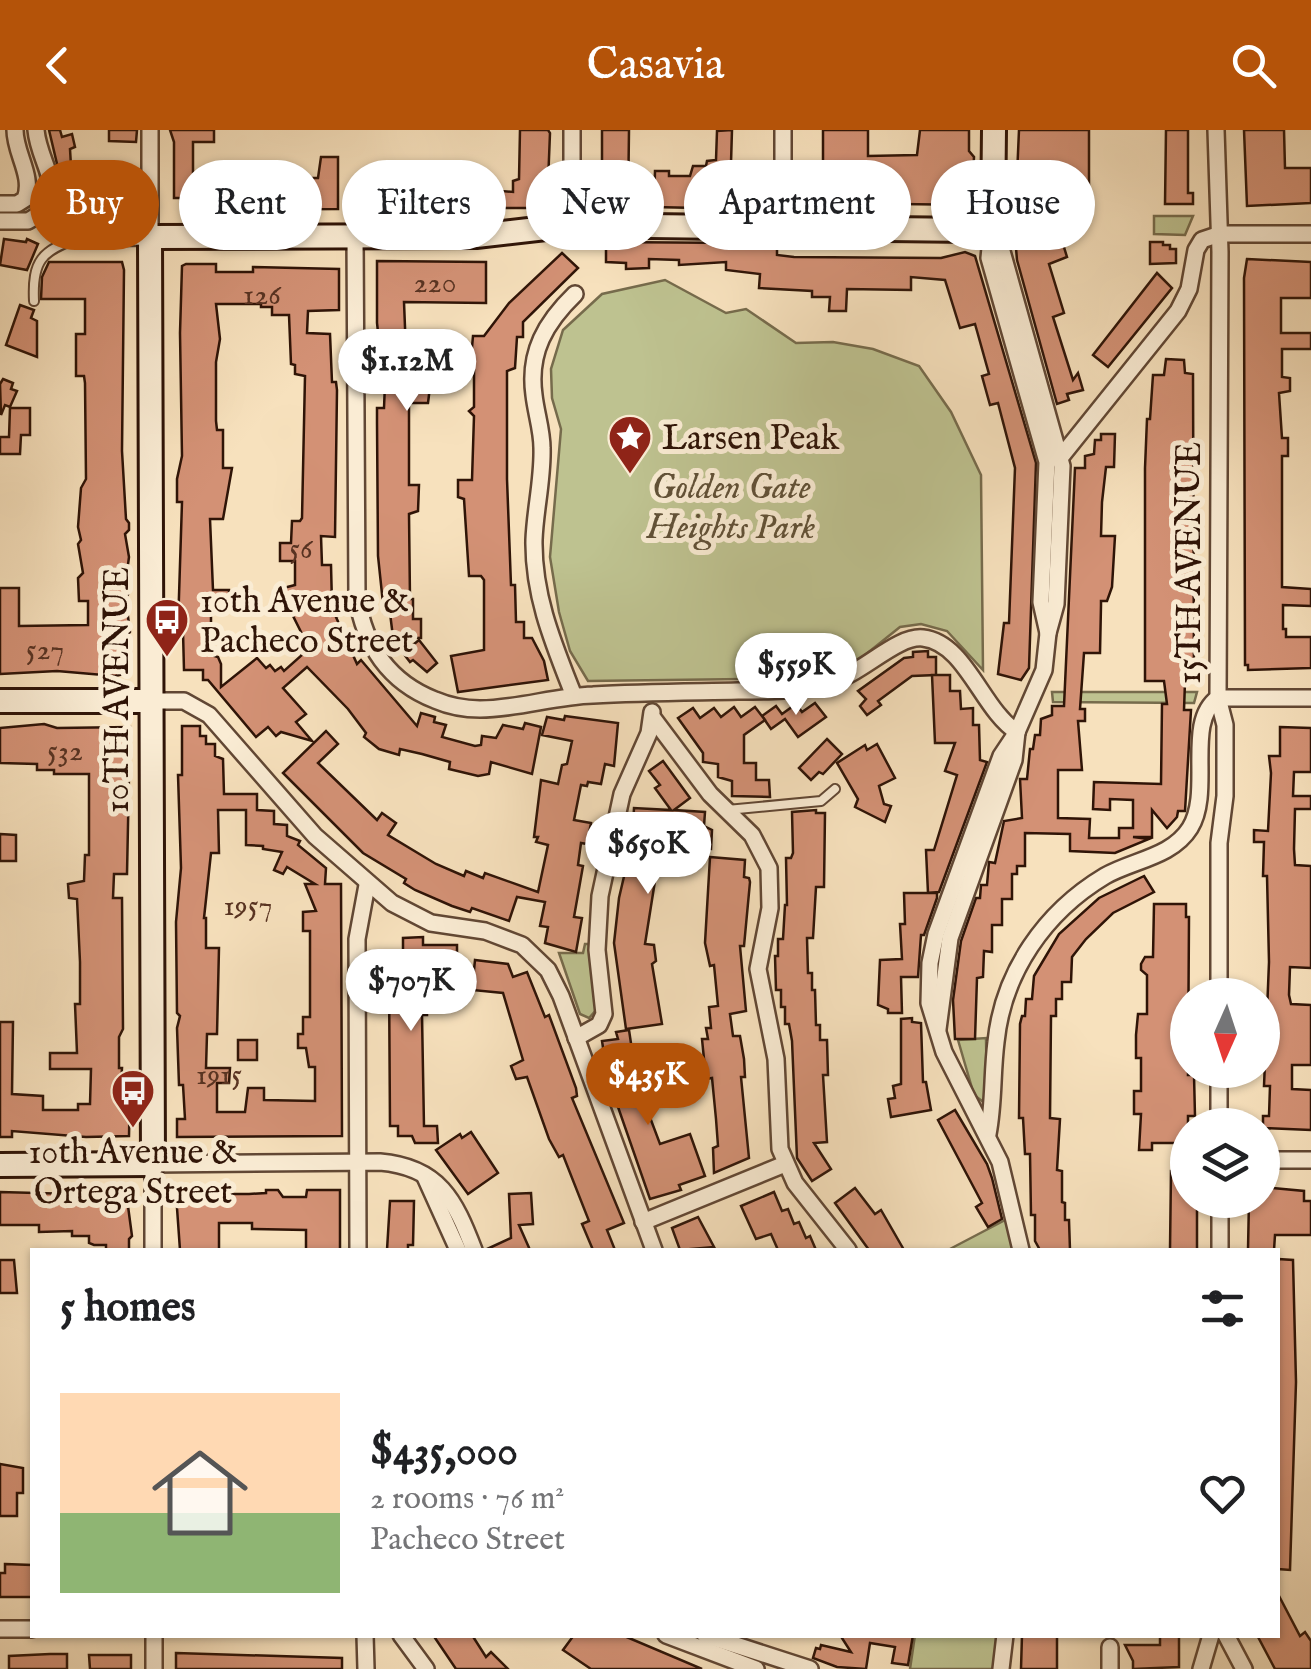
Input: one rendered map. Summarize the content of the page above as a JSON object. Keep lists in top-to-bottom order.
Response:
{
  "streets": {
    "street": ["15TH AVENUE", "10TH AVENUE"]
  },
  "parks": ["Golden Gate Heights Park"],
  "places": {
    "place": ["Larsen Peak"],
    "bus stop": ["10th Avenue & Pacheco Street", "10th Avenue & Ortega Street"]
  },
  "house_numbers": [
    "220",
    "126",
    "56",
    "527",
    "532",
    "1957",
    "1915"
  ],
  "north": "bottom",
  "page": {
    "header": "Casavia",
    "chip": [
      "Buy",
      "Rent",
      "Filters",
      "New",
      "Apartment",
      "House"
    ],
    "price": [
      "$1.12M",
      "$559K",
      "$650K",
      "$707K",
      "$435K"
    ],
    "heading": "5 homes",
    "list": [
      {
        "name": "$435,000",
        "note": "2 rooms · 76 m² · Pacheco Street"
      }
    ]
  }
}
